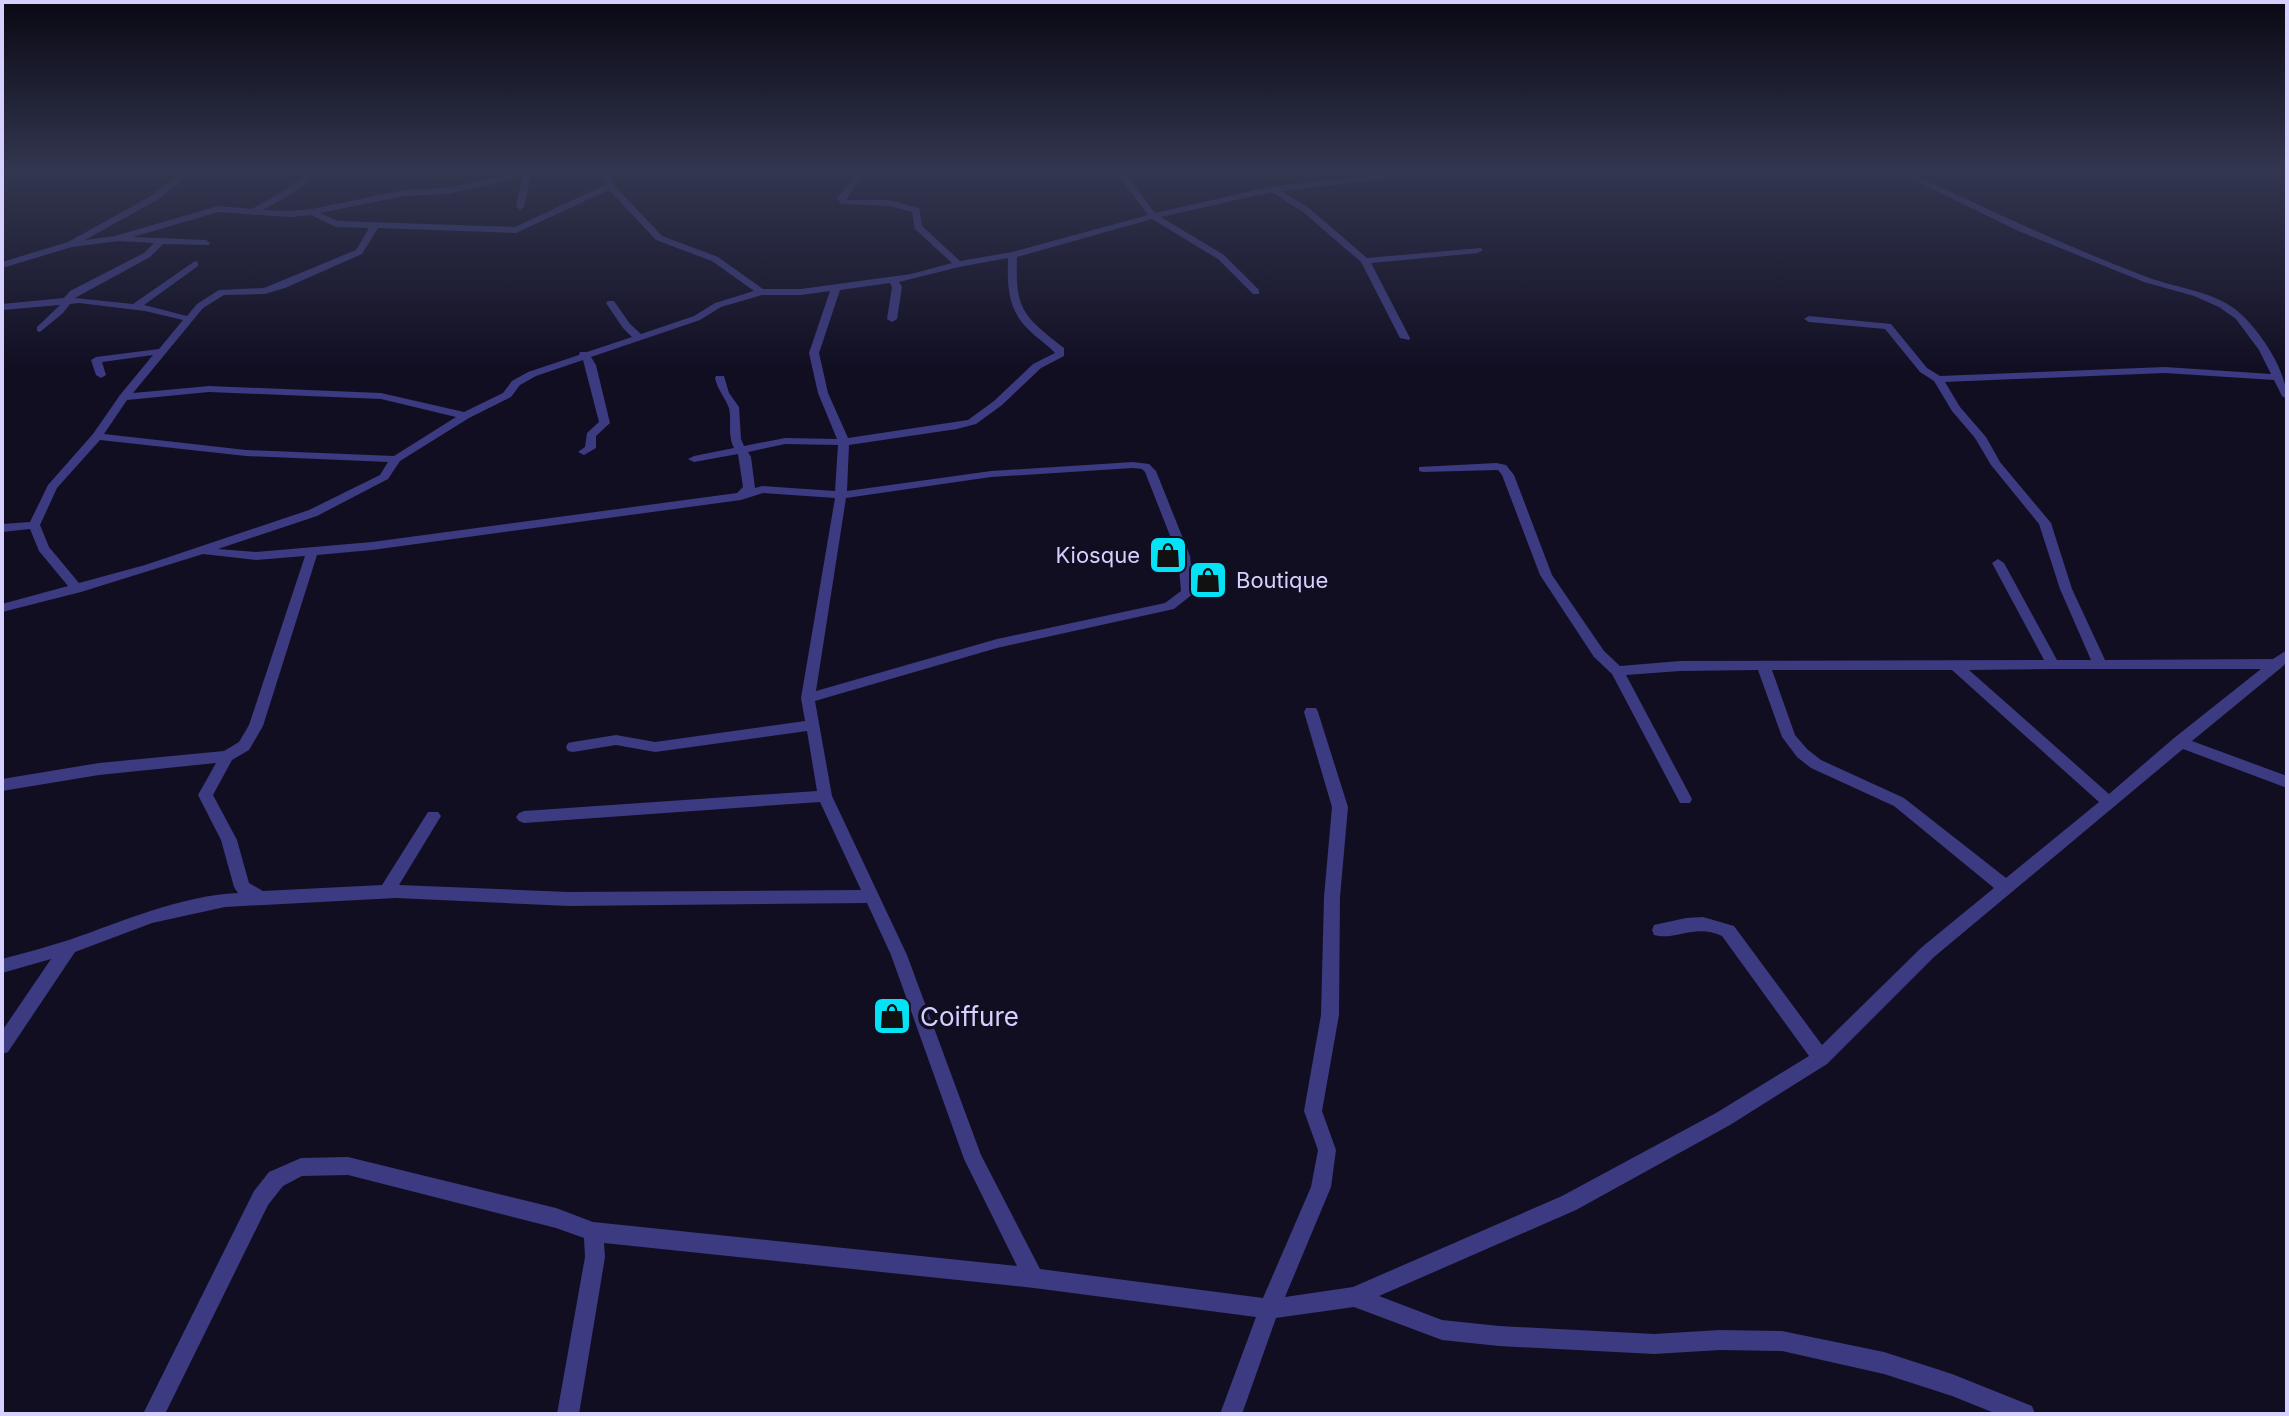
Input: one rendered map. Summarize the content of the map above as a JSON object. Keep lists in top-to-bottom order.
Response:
{
  "places": {
    "shop": ["Kiosque", "Boutique", "Coiffure"]
  }
}
